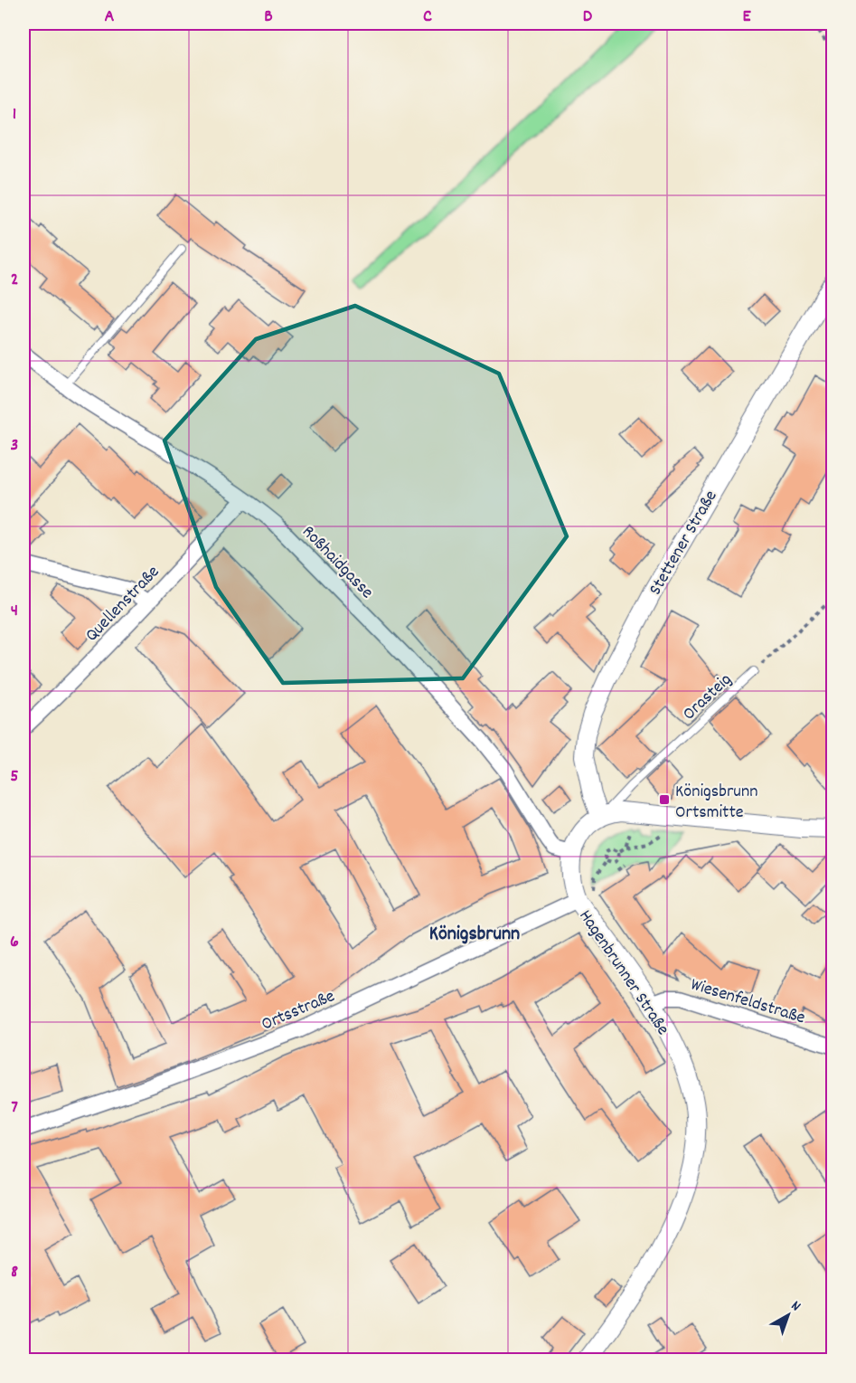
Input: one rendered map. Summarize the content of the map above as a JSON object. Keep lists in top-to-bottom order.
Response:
{
  "streets": {
    "street": [
      "Stettener Straße",
      "Roßhaidgasse",
      "Quellenstraße",
      "Hagenbrunner Straße",
      "Wiesenfeldstraße",
      "Ortsstraße"
    ],
    "lane": ["Orasteig"]
  },
  "crossings": [
    ["Stettener Straße", "Orasteig"],
    ["Stettener Straße", "Hagenbrunner Straße"],
    ["Roßhaidgasse", "Quellenstraße"],
    ["Roßhaidgasse", "Hagenbrunner Straße"],
    ["Orasteig", "Hagenbrunner Straße"],
    ["Hagenbrunner Straße", "Wiesenfeldstraße"],
    ["Hagenbrunner Straße", "Ortsstraße"]
  ],
  "districts": ["Königsbrunn"],
  "places": {
    "transit": ["Königsbrunn Ortsmitte"]
  },
  "north": "top right",
  "grid": {
    "columns": [
      "A",
      "B",
      "C",
      "D",
      "E"
    ],
    "rows": [
      "1",
      "2",
      "3",
      "4",
      "5",
      "6",
      "7",
      "8"
    ]
  }
}
